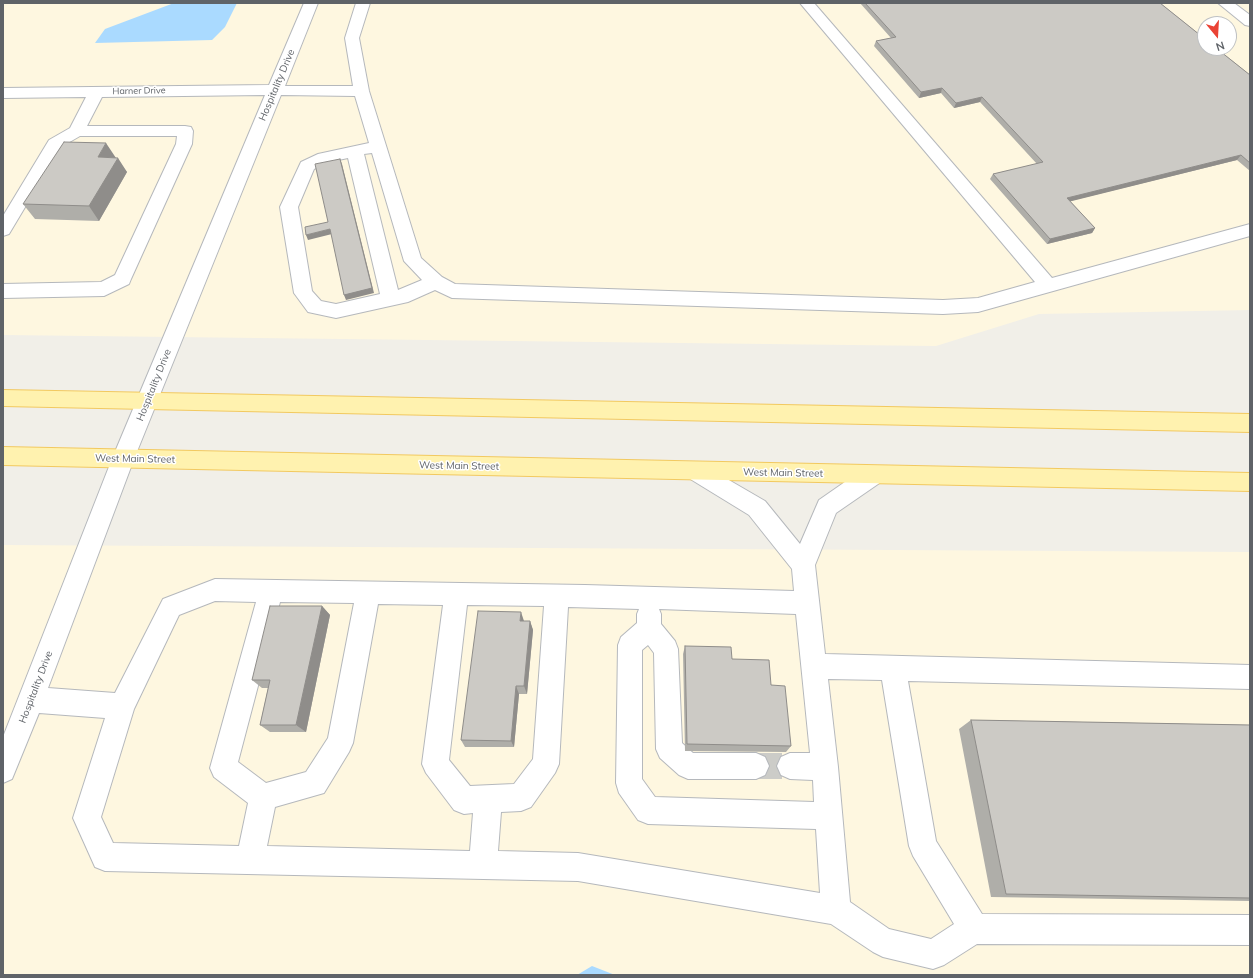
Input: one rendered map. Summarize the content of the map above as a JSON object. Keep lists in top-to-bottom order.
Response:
{
  "streets": {
    "main road": ["West Main Street"],
    "street": ["Hospitality Drive", "Harner Drive"]
  },
  "crossings": [
    ["Hospitality Drive", "Harner Drive"],
    ["Hospitality Drive", "West Main Street"]
  ],
  "north": "bottom"
}
